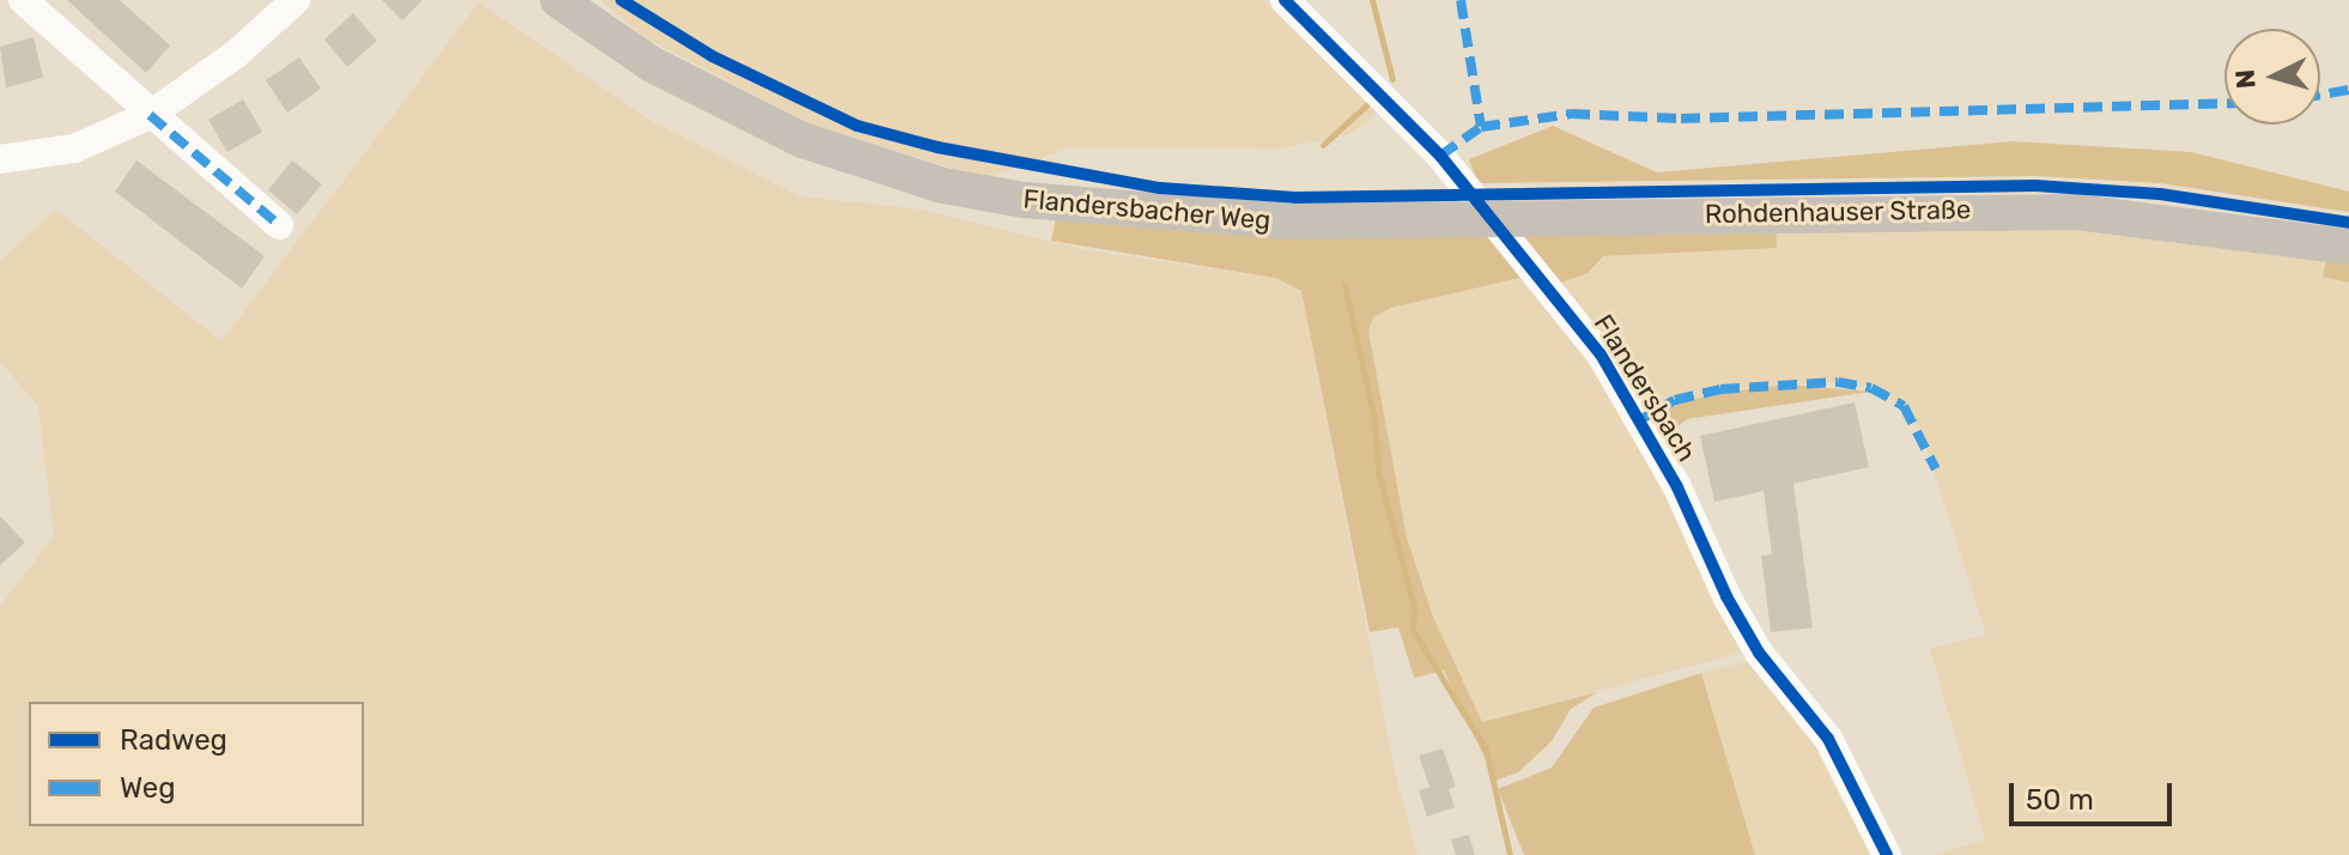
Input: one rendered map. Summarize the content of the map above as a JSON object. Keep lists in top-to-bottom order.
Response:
{
  "streets": {
    "main road": ["Flandersbacher Weg", "Rohdenhauser Straße"],
    "street": ["Flandersbach"]
  },
  "crossings": [
    ["Flandersbacher Weg", "Rohdenhauser Straße"]
  ],
  "legend": ["Radweg", "Weg"],
  "scale_bar": "50 m",
  "north": "left"
}
